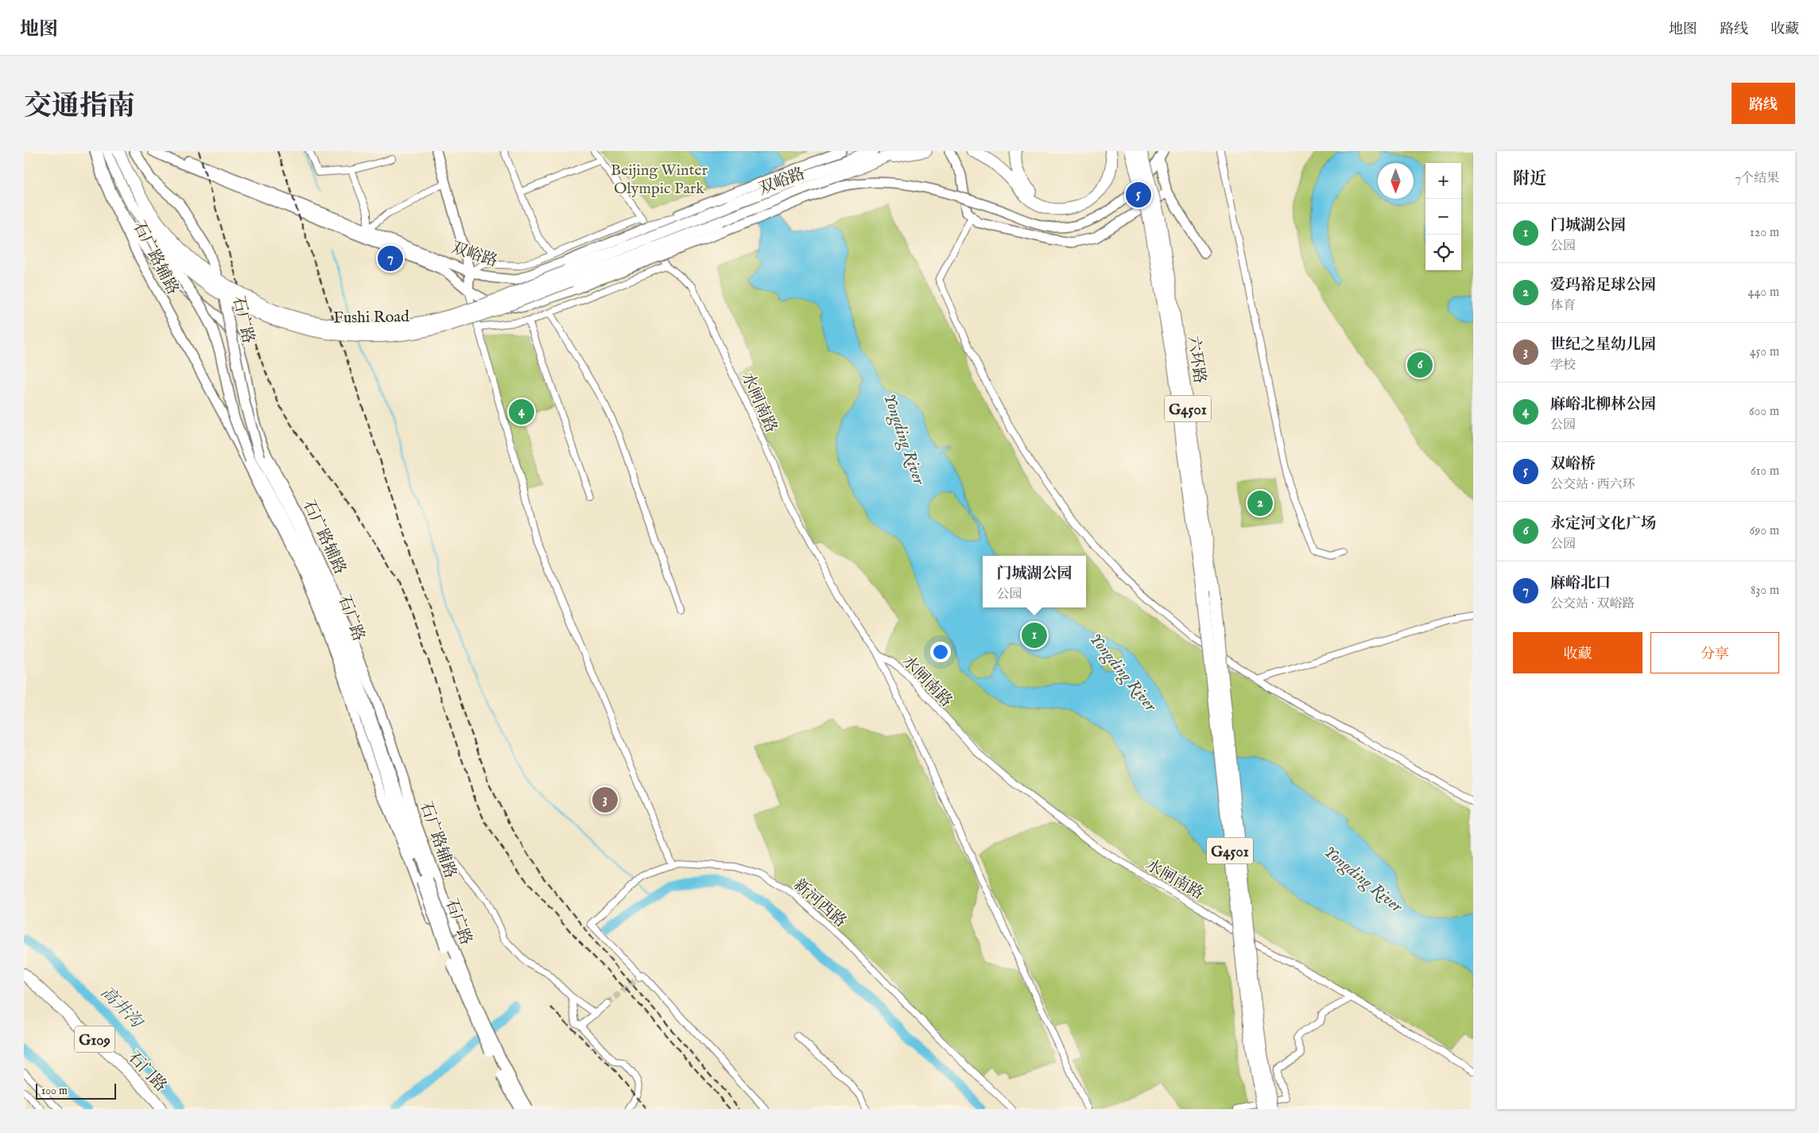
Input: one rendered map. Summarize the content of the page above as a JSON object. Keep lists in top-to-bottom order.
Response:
{
  "streets": {
    "highway": [
      "双峪路",
      "Fushi Road",
      "六环路",
      "G4501",
      "G109",
      "石门路"
    ],
    "main road": ["石广路"],
    "street": ["石广路辅路", "水闸南路", "新河西路"]
  },
  "crossings": [
    ["双峪路", "Fushi Road"],
    ["Fushi Road", "石广路"],
    ["六环路", "G4501"]
  ],
  "water": ["Yongding River", "高井沟"],
  "parks": ["Beijing Winter Olympic Park"],
  "scale_bar": "100 m",
  "north": "bottom",
  "page": {
    "header": "地图",
    "nav": ["地图", "路线", "收藏"],
    "title": "交通指南",
    "buttons": [
      "路线",
      ["收藏", "分享"]
    ],
    "heading": ["附近", "7个结果"],
    "map_buttons": ["+", "−"],
    "pins": [
      "5",
      "7",
      "6",
      "4",
      "2",
      "1",
      "3"
    ],
    "list": [
      {
        "mark": "1",
        "name": "门城湖公园",
        "note": "公园",
        "value": "120 m"
      },
      {
        "mark": "2",
        "name": "爱玛裕足球公园",
        "note": "体育",
        "value": "440 m"
      },
      {
        "mark": "3",
        "name": "世纪之星幼儿园",
        "note": "学校",
        "value": "450 m"
      },
      {
        "mark": "4",
        "name": "麻峪北柳林公园",
        "note": "公园",
        "value": "600 m"
      },
      {
        "mark": "5",
        "name": "双峪桥",
        "note": "公交站 · 西六环",
        "value": "610 m"
      },
      {
        "mark": "6",
        "name": "永定河文化广场",
        "note": "公园",
        "value": "690 m"
      },
      {
        "mark": "7",
        "name": "麻峪北口",
        "note": "公交站 · 双峪路",
        "value": "830 m"
      }
    ],
    "popup": ["门城湖公园", "公园"],
    "scale": "100 m"
  }
}
